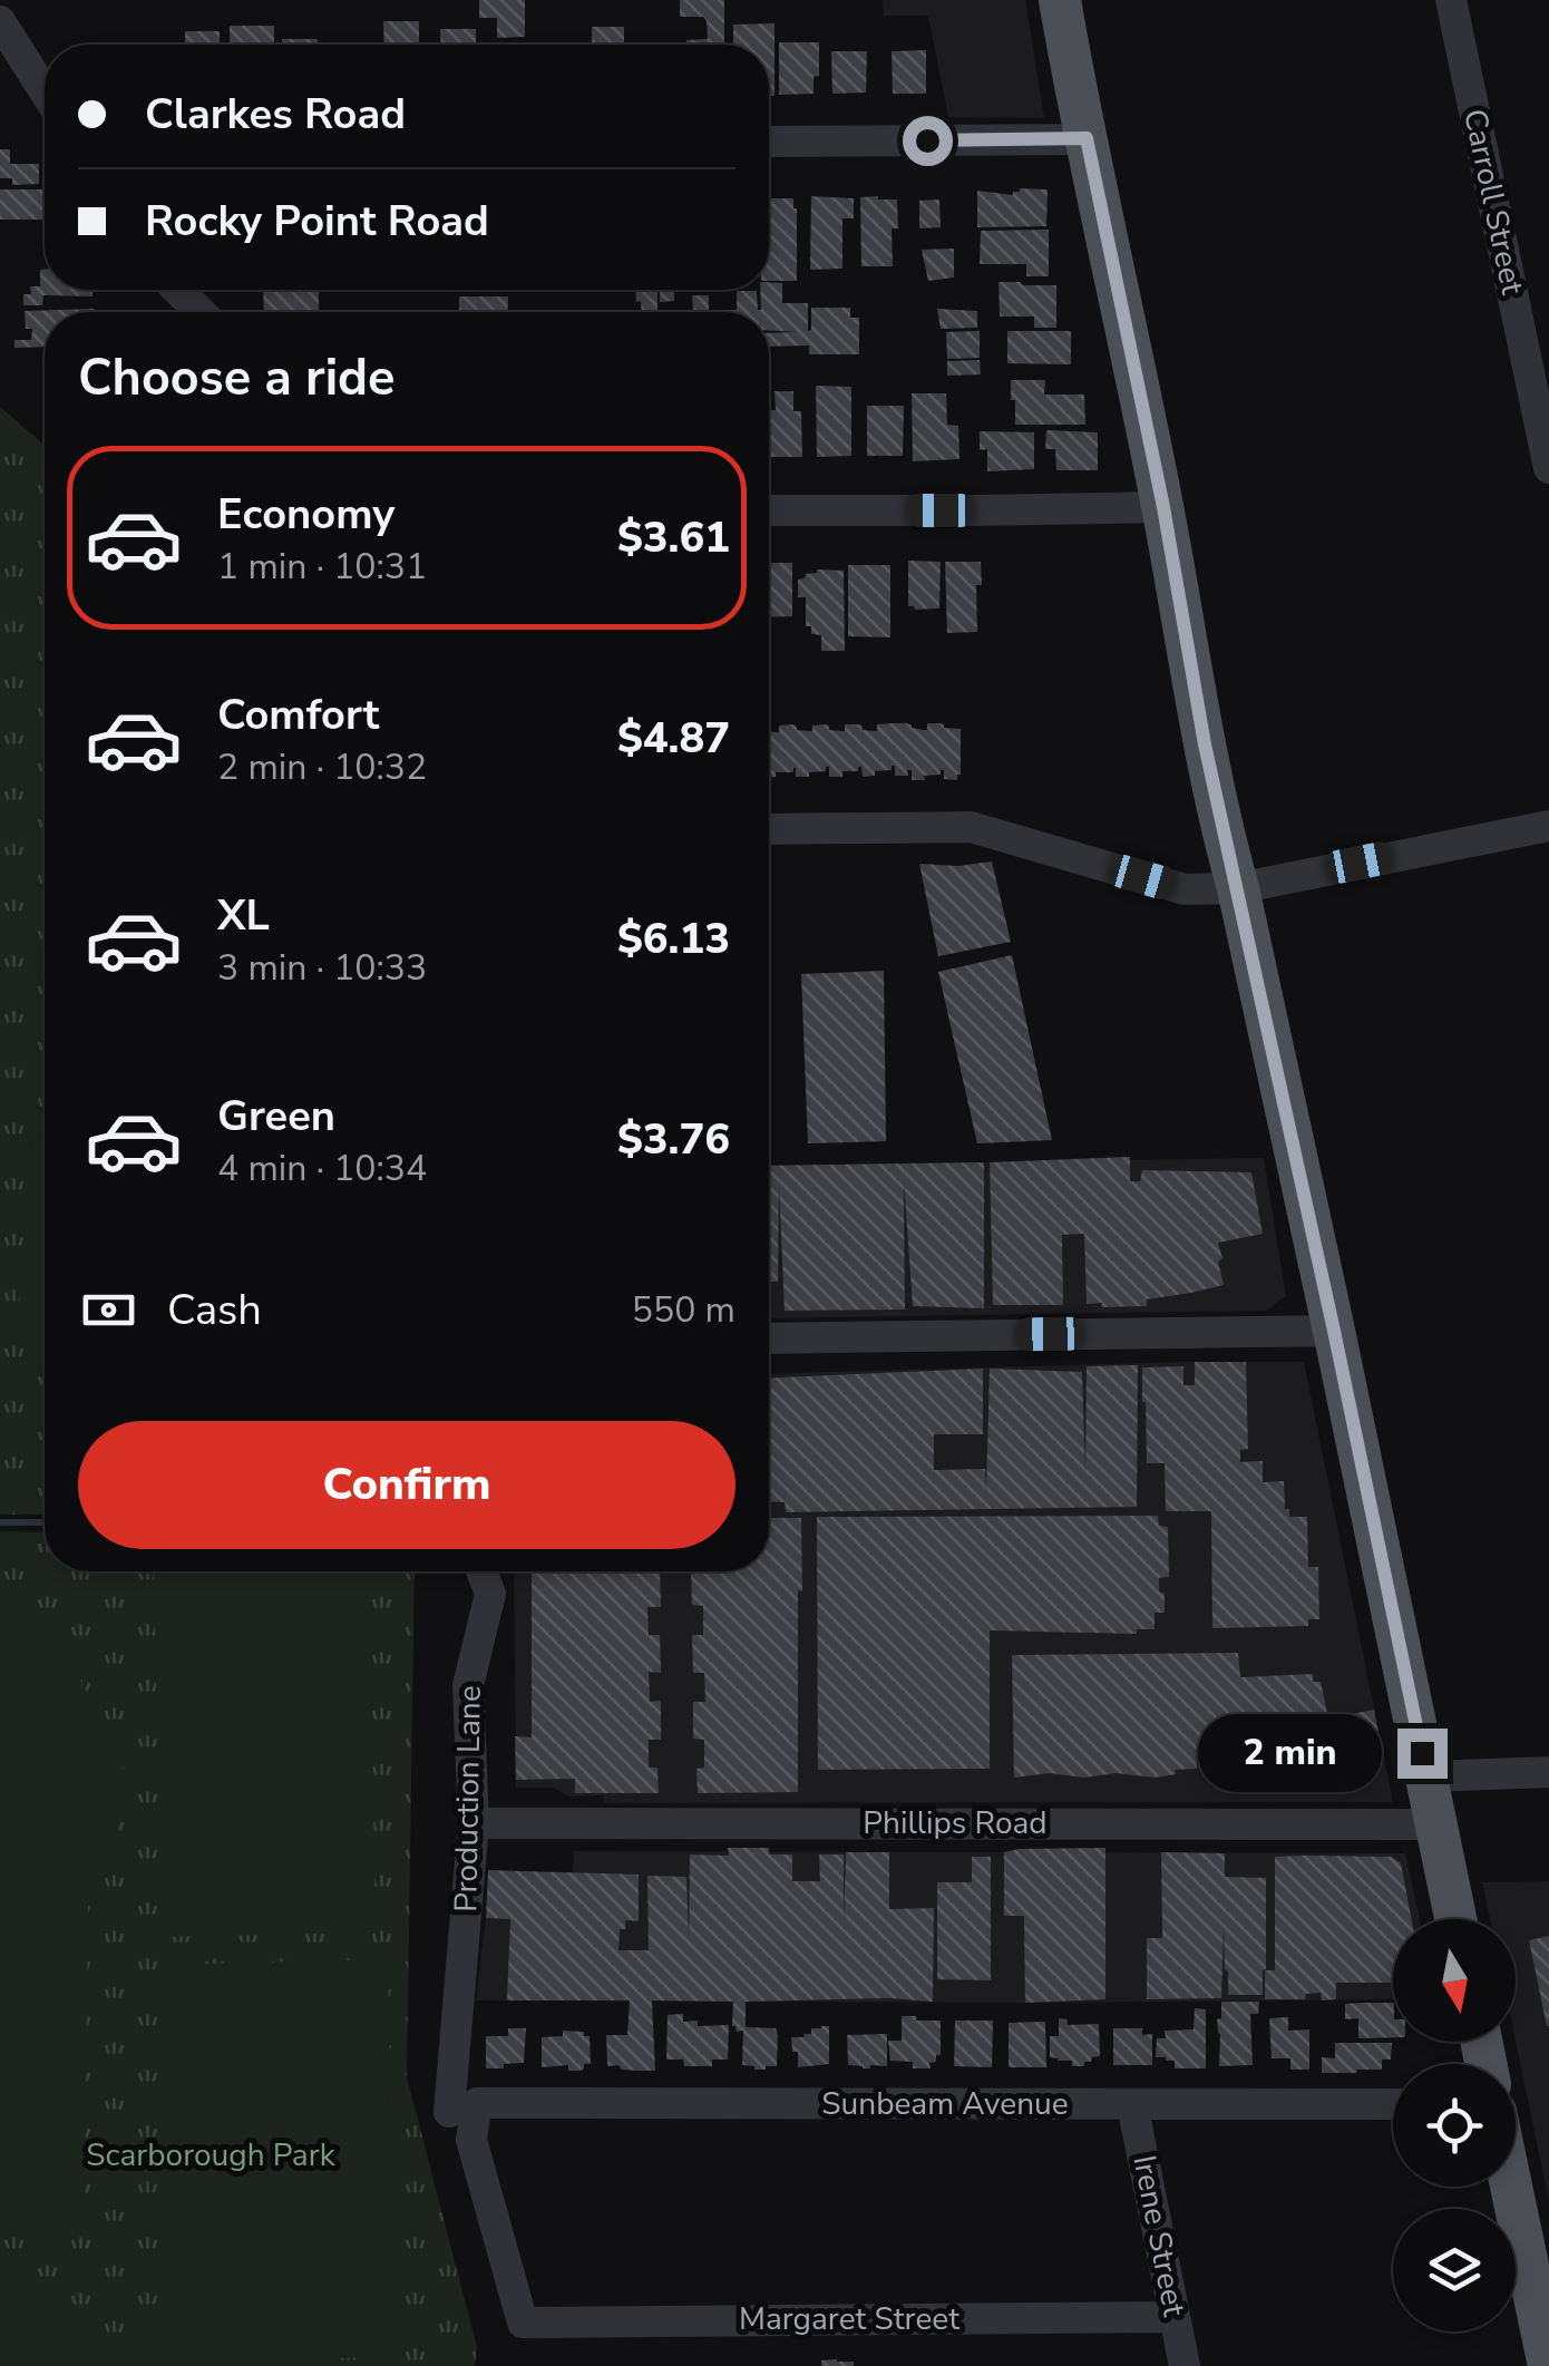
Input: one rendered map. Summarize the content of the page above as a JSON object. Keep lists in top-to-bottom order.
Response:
{
  "streets": {
    "street": [
      "Carroll Street",
      "Production Lane",
      "Phillips Road",
      "Sunbeam Avenue",
      "Irene Street",
      "Margaret Street"
    ]
  },
  "crossings": [
    ["Production Lane", "Phillips Road"],
    ["Production Lane", "Sunbeam Avenue"],
    ["Production Lane", "Margaret Street"],
    ["Sunbeam Avenue", "Irene Street"],
    ["Irene Street", "Margaret Street"]
  ],
  "parks": ["Scarborough Park"],
  "north": "bottom",
  "page": {
    "banner": ["Clarkes Road", "Rocky Point Road"],
    "heading": "Choose a ride",
    "list": [
      {
        "name": "Economy",
        "note": "1 min · 10:31",
        "value": "$3.61"
      },
      {
        "name": "Comfort",
        "note": "2 min · 10:32",
        "value": "$4.87"
      },
      {
        "name": "XL",
        "note": "3 min · 10:33",
        "value": "$6.13"
      },
      {
        "name": "Green",
        "note": "4 min · 10:34",
        "value": "$3.76"
      }
    ],
    "pay": ["Cash", "550 m"],
    "buttons": "Confirm",
    "bubble": "2 min"
  }
}
